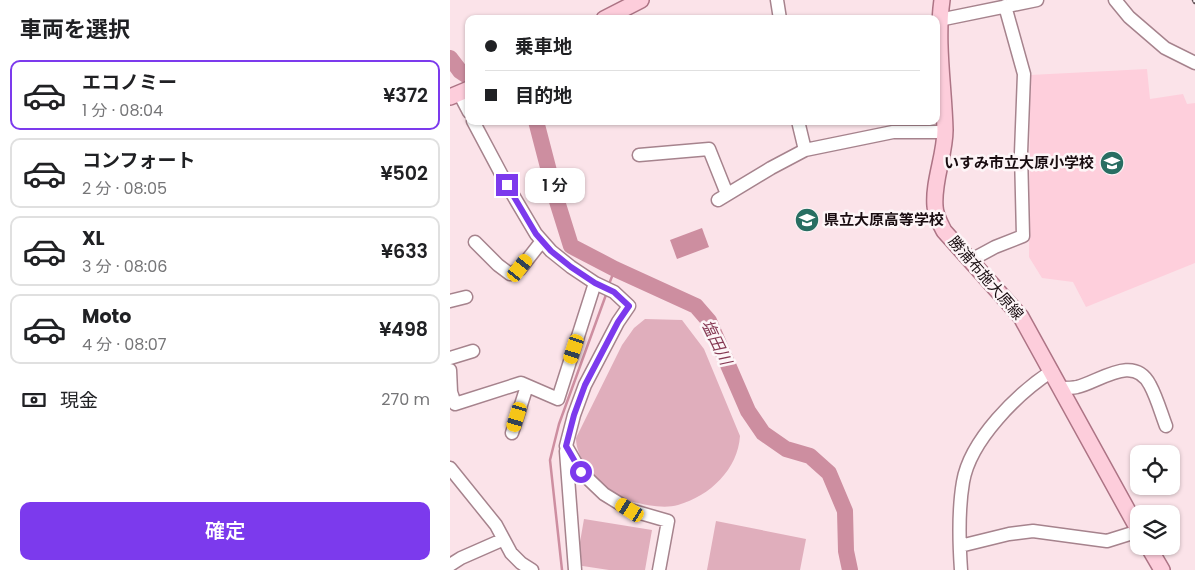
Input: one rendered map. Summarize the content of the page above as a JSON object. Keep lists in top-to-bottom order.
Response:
{
  "streets": {
    "main road": ["勝浦布施大原線"]
  },
  "water": ["塩田川"],
  "places": {
    "school or university": ["いすみ市立大原小学校", "県立大原高等学校"]
  },
  "page": {
    "heading": "車両を選択",
    "banner": ["乗車地", "目的地"],
    "list": [
      {
        "name": "エコノミー",
        "note": "1 分 · 08:04",
        "value": "¥372"
      },
      {
        "name": "コンフォート",
        "note": "2 分 · 08:05",
        "value": "¥502"
      },
      {
        "name": "XL",
        "note": "3 分 · 08:06",
        "value": "¥633"
      },
      {
        "name": "Moto",
        "note": "4 分 · 08:07",
        "value": "¥498"
      }
    ],
    "bubble": "1 分",
    "pay": ["現金", "270 m"],
    "buttons": "確定"
  }
}
